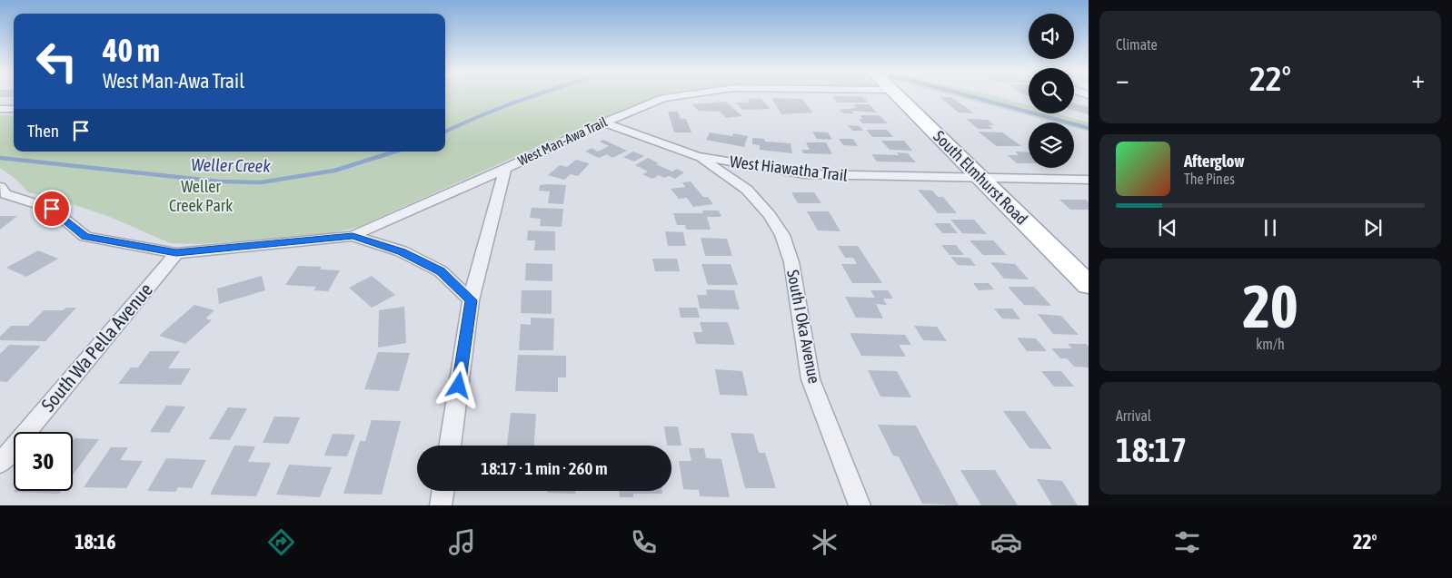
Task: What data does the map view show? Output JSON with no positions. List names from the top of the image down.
{
  "streets": {
    "main road": ["South Elmhurst Road"],
    "street": [
      "West Man-Awa Trail",
      "West Hiawatha Trail",
      "South I Oka Avenue",
      "South Wa Pella Avenue"
    ]
  },
  "crossings": [
    ["West Man-Awa Trail", "West Hiawatha Trail"],
    ["West Man-Awa Trail", "South Wa Pella Avenue"],
    ["West Hiawatha Trail", "South Elmhurst Road"],
    ["West Hiawatha Trail", "South I Oka Avenue"]
  ],
  "water": ["Weller Creek"],
  "parks": ["Weller Creek Park"],
  "page": {
    "tile": [
      "Climate",
      ["20", "km/h"],
      ["Arrival", "18:17"]
    ],
    "turn": ["40 m", "West Man-Awa Trail"],
    "heat": ["−", "22°", "+"],
    "then": "Then",
    "song": ["Afterglow", "The Pines"],
    "limit": "30",
    "trip": "18:17 · 1 min · 260 m",
    "tabs": ["18:16", "22°"]
  }
}
